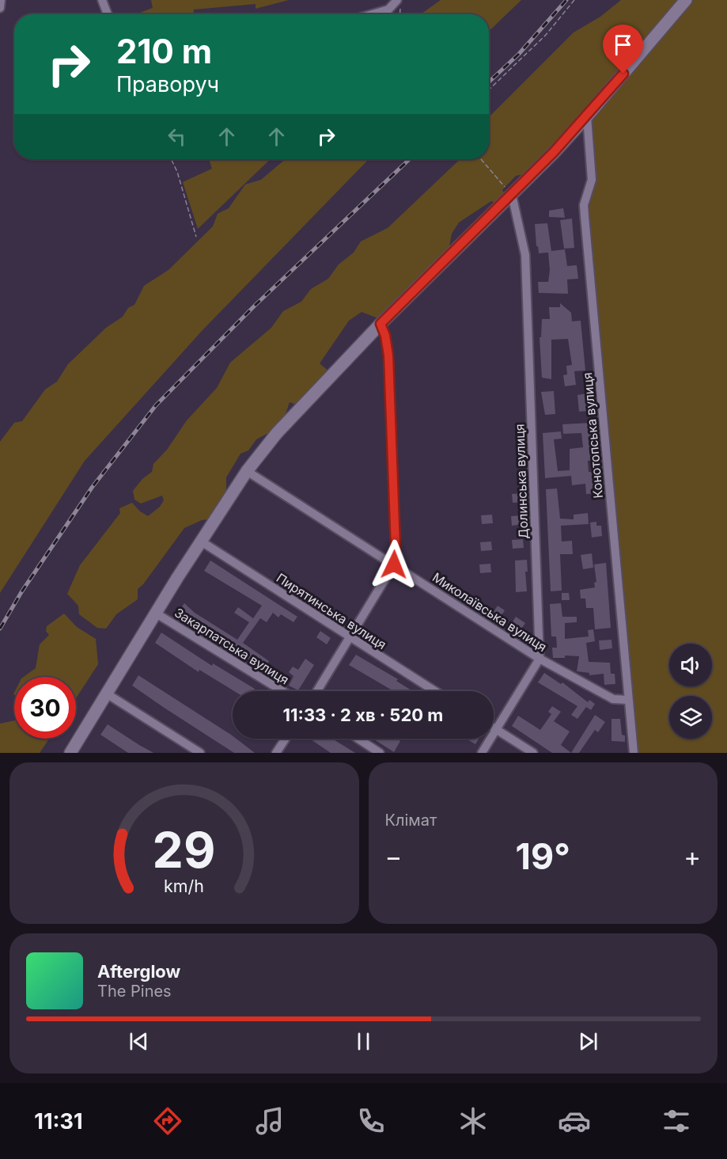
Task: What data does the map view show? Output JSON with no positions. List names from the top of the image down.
{
  "streets": {
    "street": [
      "Конотопська вулиця",
      "Долинська вулиця",
      "Пирятинська вулиця",
      "Миколаївська вулиця",
      "Закарпатська вулиця"
    ]
  },
  "crossings": [
    ["Конотопська вулиця", "Миколаївська вулиця"],
    ["Долинська вулиця", "Миколаївська вулиця"]
  ],
  "page": {
    "turn": ["210 m", "Праворуч"],
    "limit": "30",
    "trip": "11:33 · 2 хв · 520 m",
    "tile": "Клімат",
    "heat": ["−", "19°", "+"],
    "song": ["Afterglow", "The Pines"],
    "tabs": "11:31",
    "gauge": ["29", "km/h"]
  }
}
